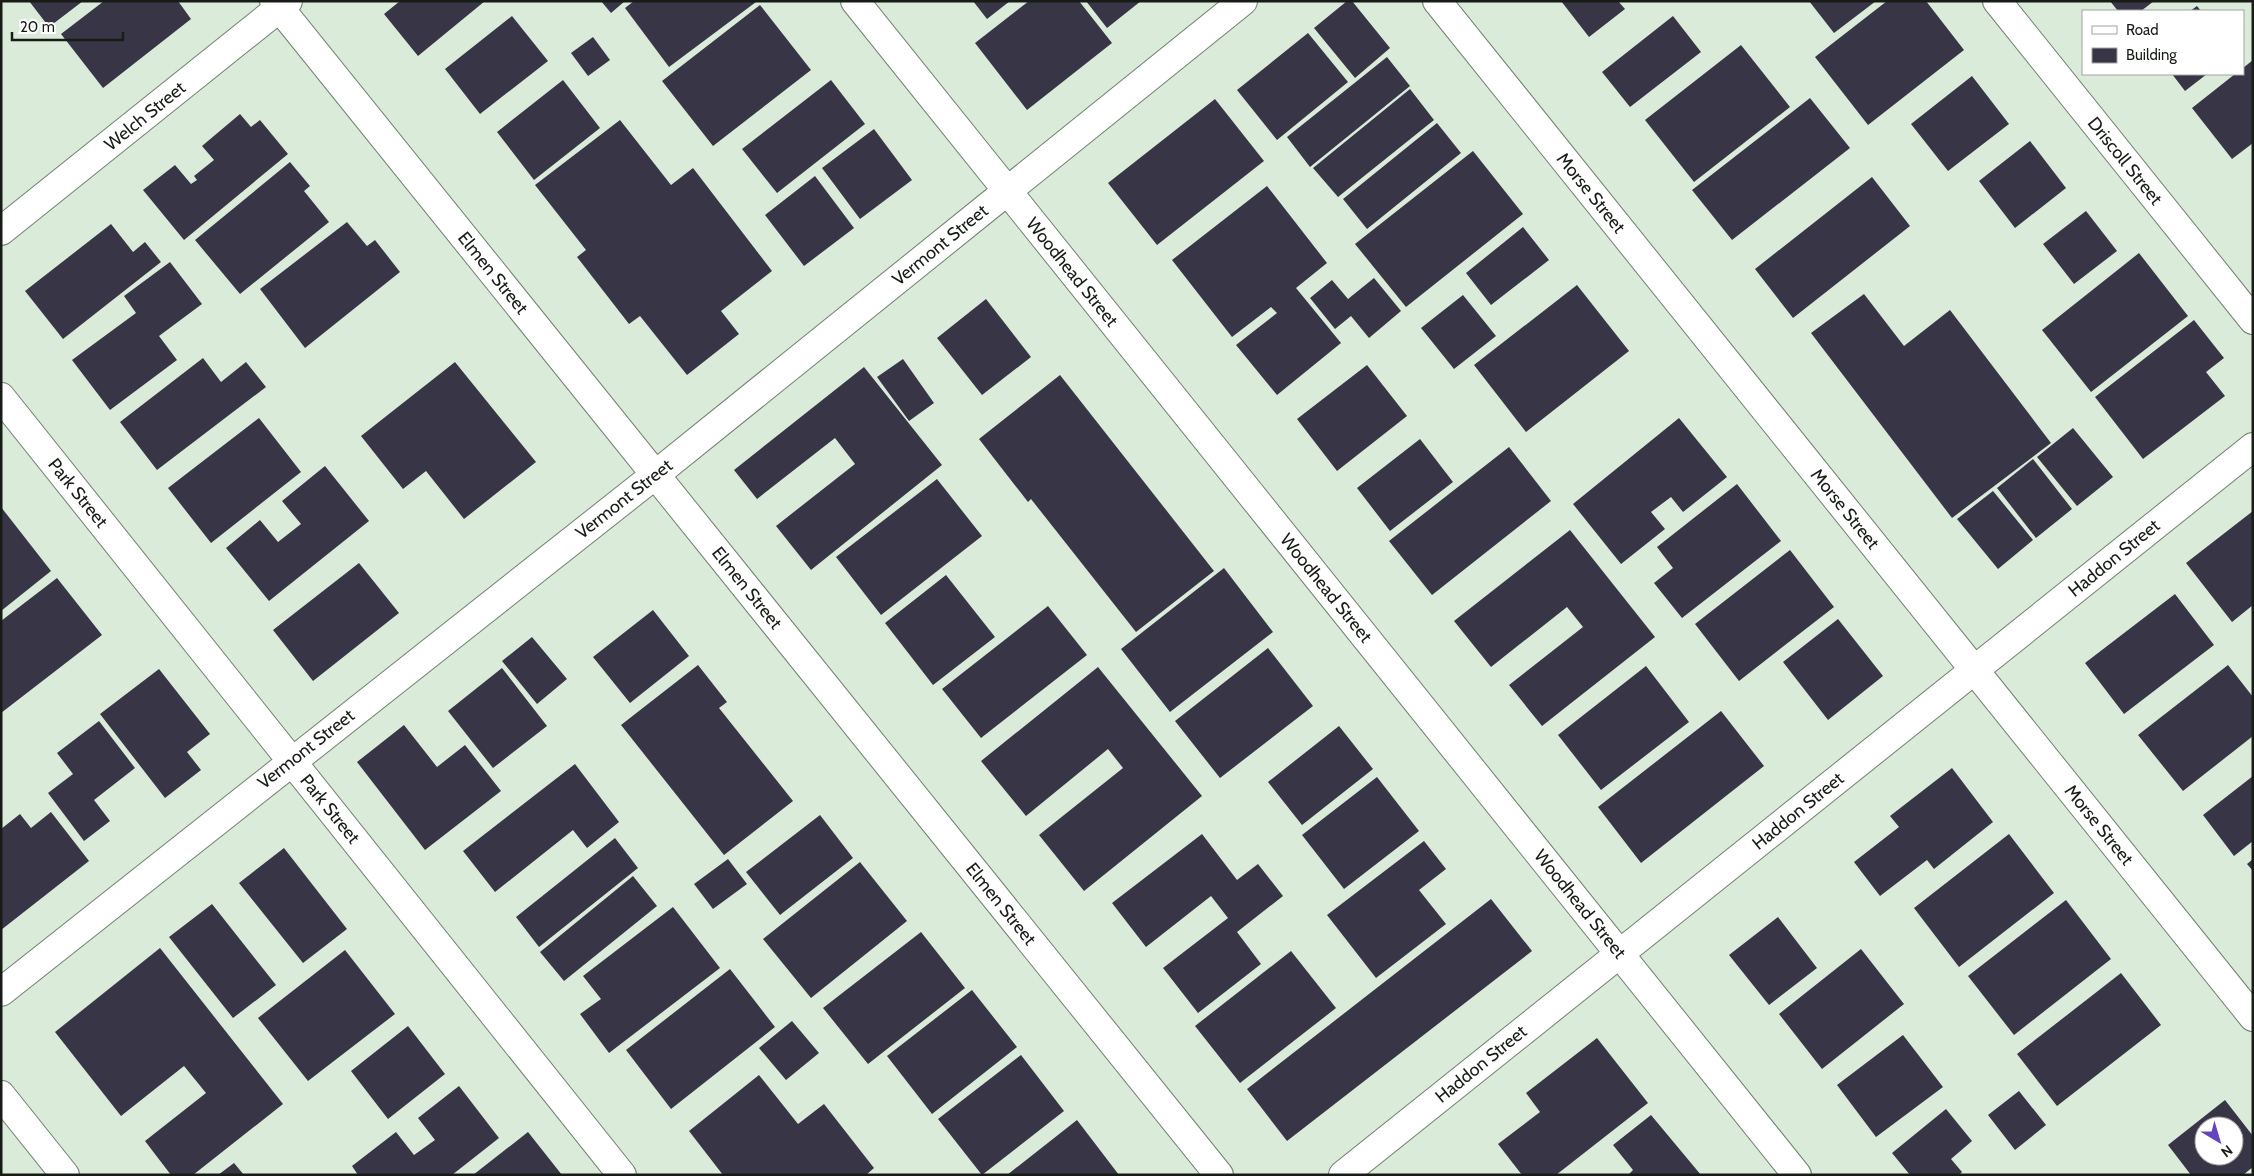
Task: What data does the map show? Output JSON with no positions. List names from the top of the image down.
{
  "streets": {
    "street": [
      "Welch Street",
      "Driscoll Street",
      "Morse Street",
      "Vermont Street",
      "Woodhead Street",
      "Elmen Street",
      "Park Street",
      "Haddon Street"
    ]
  },
  "crossings": [
    ["Welch Street", "Elmen Street"],
    ["Morse Street", "Haddon Street"],
    ["Vermont Street", "Woodhead Street"],
    ["Vermont Street", "Elmen Street"],
    ["Vermont Street", "Park Street"],
    ["Woodhead Street", "Haddon Street"]
  ],
  "legend": ["Road", "Building"],
  "scale_bar": "20 m",
  "north": "bottom right"
}
